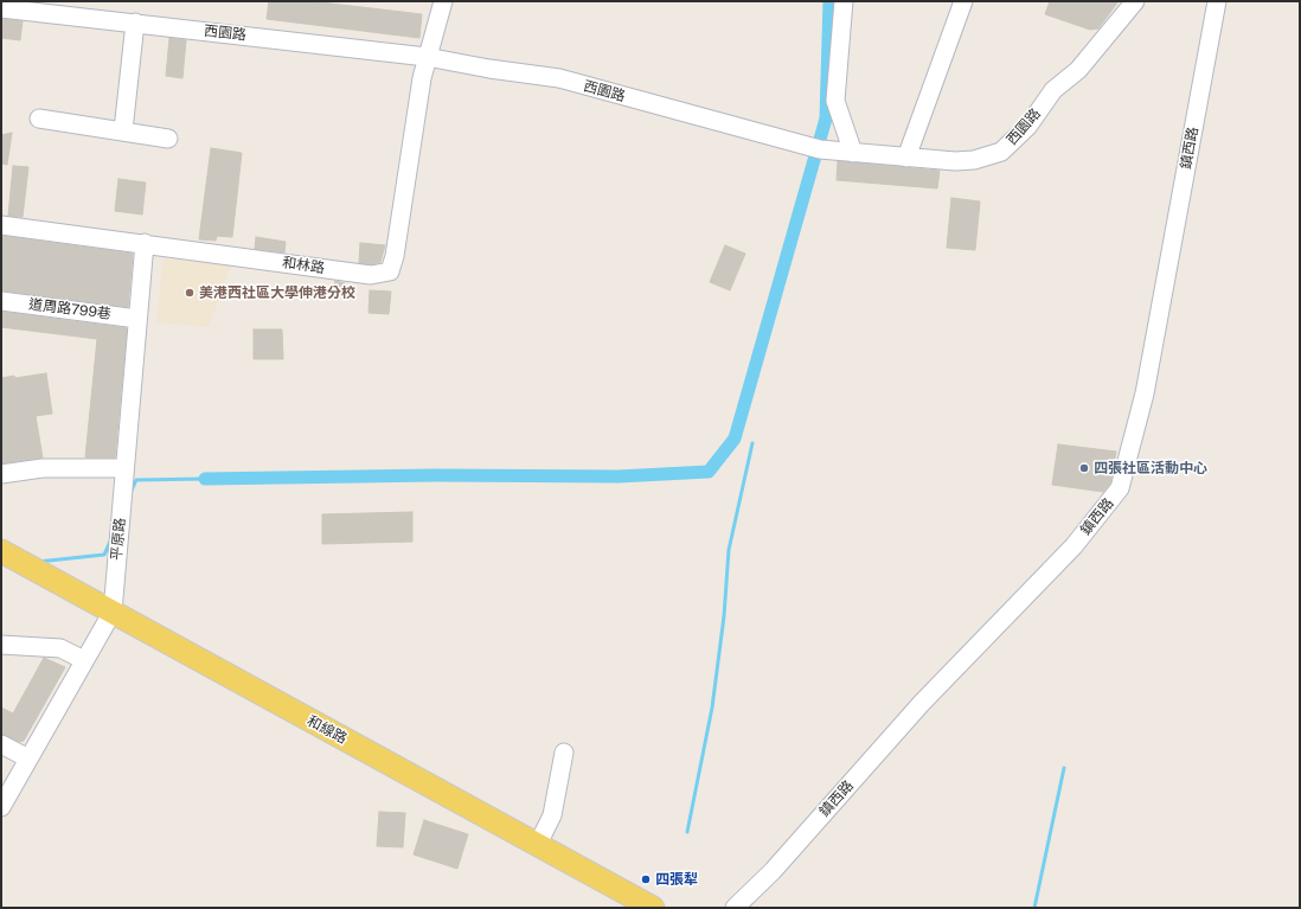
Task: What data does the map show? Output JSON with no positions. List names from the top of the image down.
{
  "streets": {
    "main road": ["和線路"],
    "street": [
      "西園路",
      "鎮西路",
      "和林路",
      "道周路799巷",
      "平原路"
    ]
  },
  "crossings": [
    ["西園路", "和林路"],
    ["和林路", "平原路"],
    ["道周路799巷", "平原路"],
    ["平原路", "和線路"]
  ],
  "places": ["美港西社區大學伸港分校", "四張社區活動中心", "四張犁"]
}
